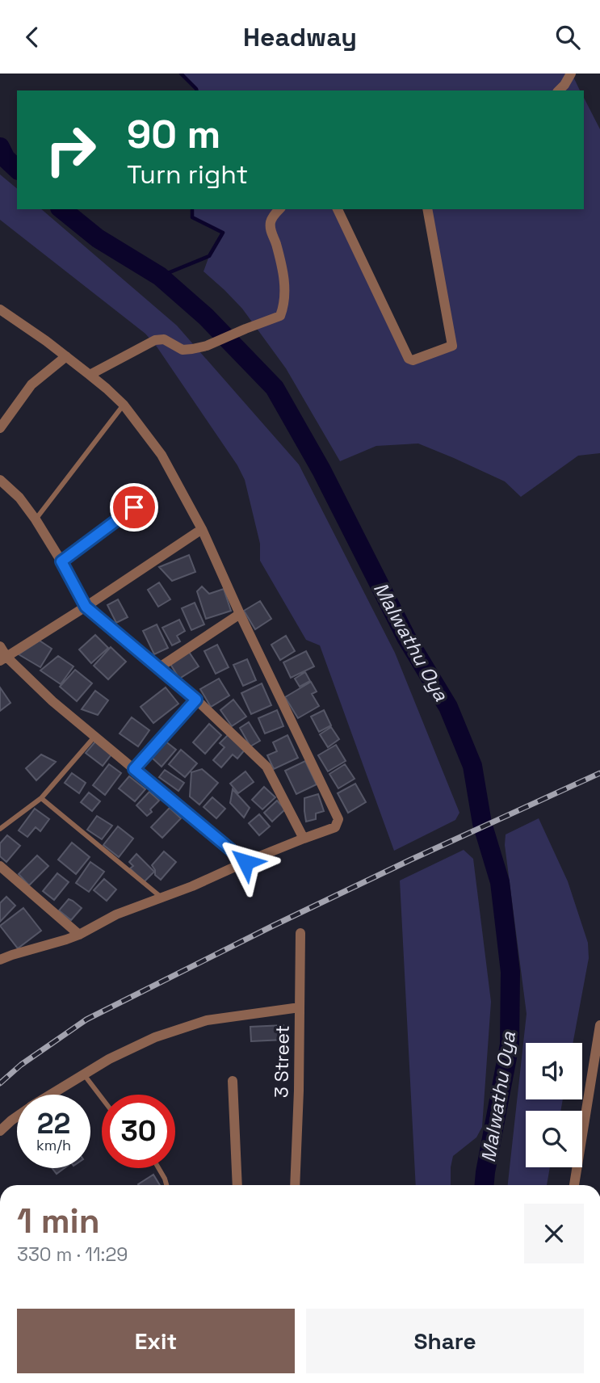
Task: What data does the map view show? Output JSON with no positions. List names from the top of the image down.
{
  "streets": {
    "street": ["3 Street"]
  },
  "water": ["Malwathu Oya"],
  "page": {
    "header": "Headway",
    "turn": ["90 m", "Turn right"],
    "speed": "22 km/h",
    "limit": "30",
    "heading": ["1 min", "330 m · 11:29"],
    "buttons": ["Exit", "Share"]
  }
}
